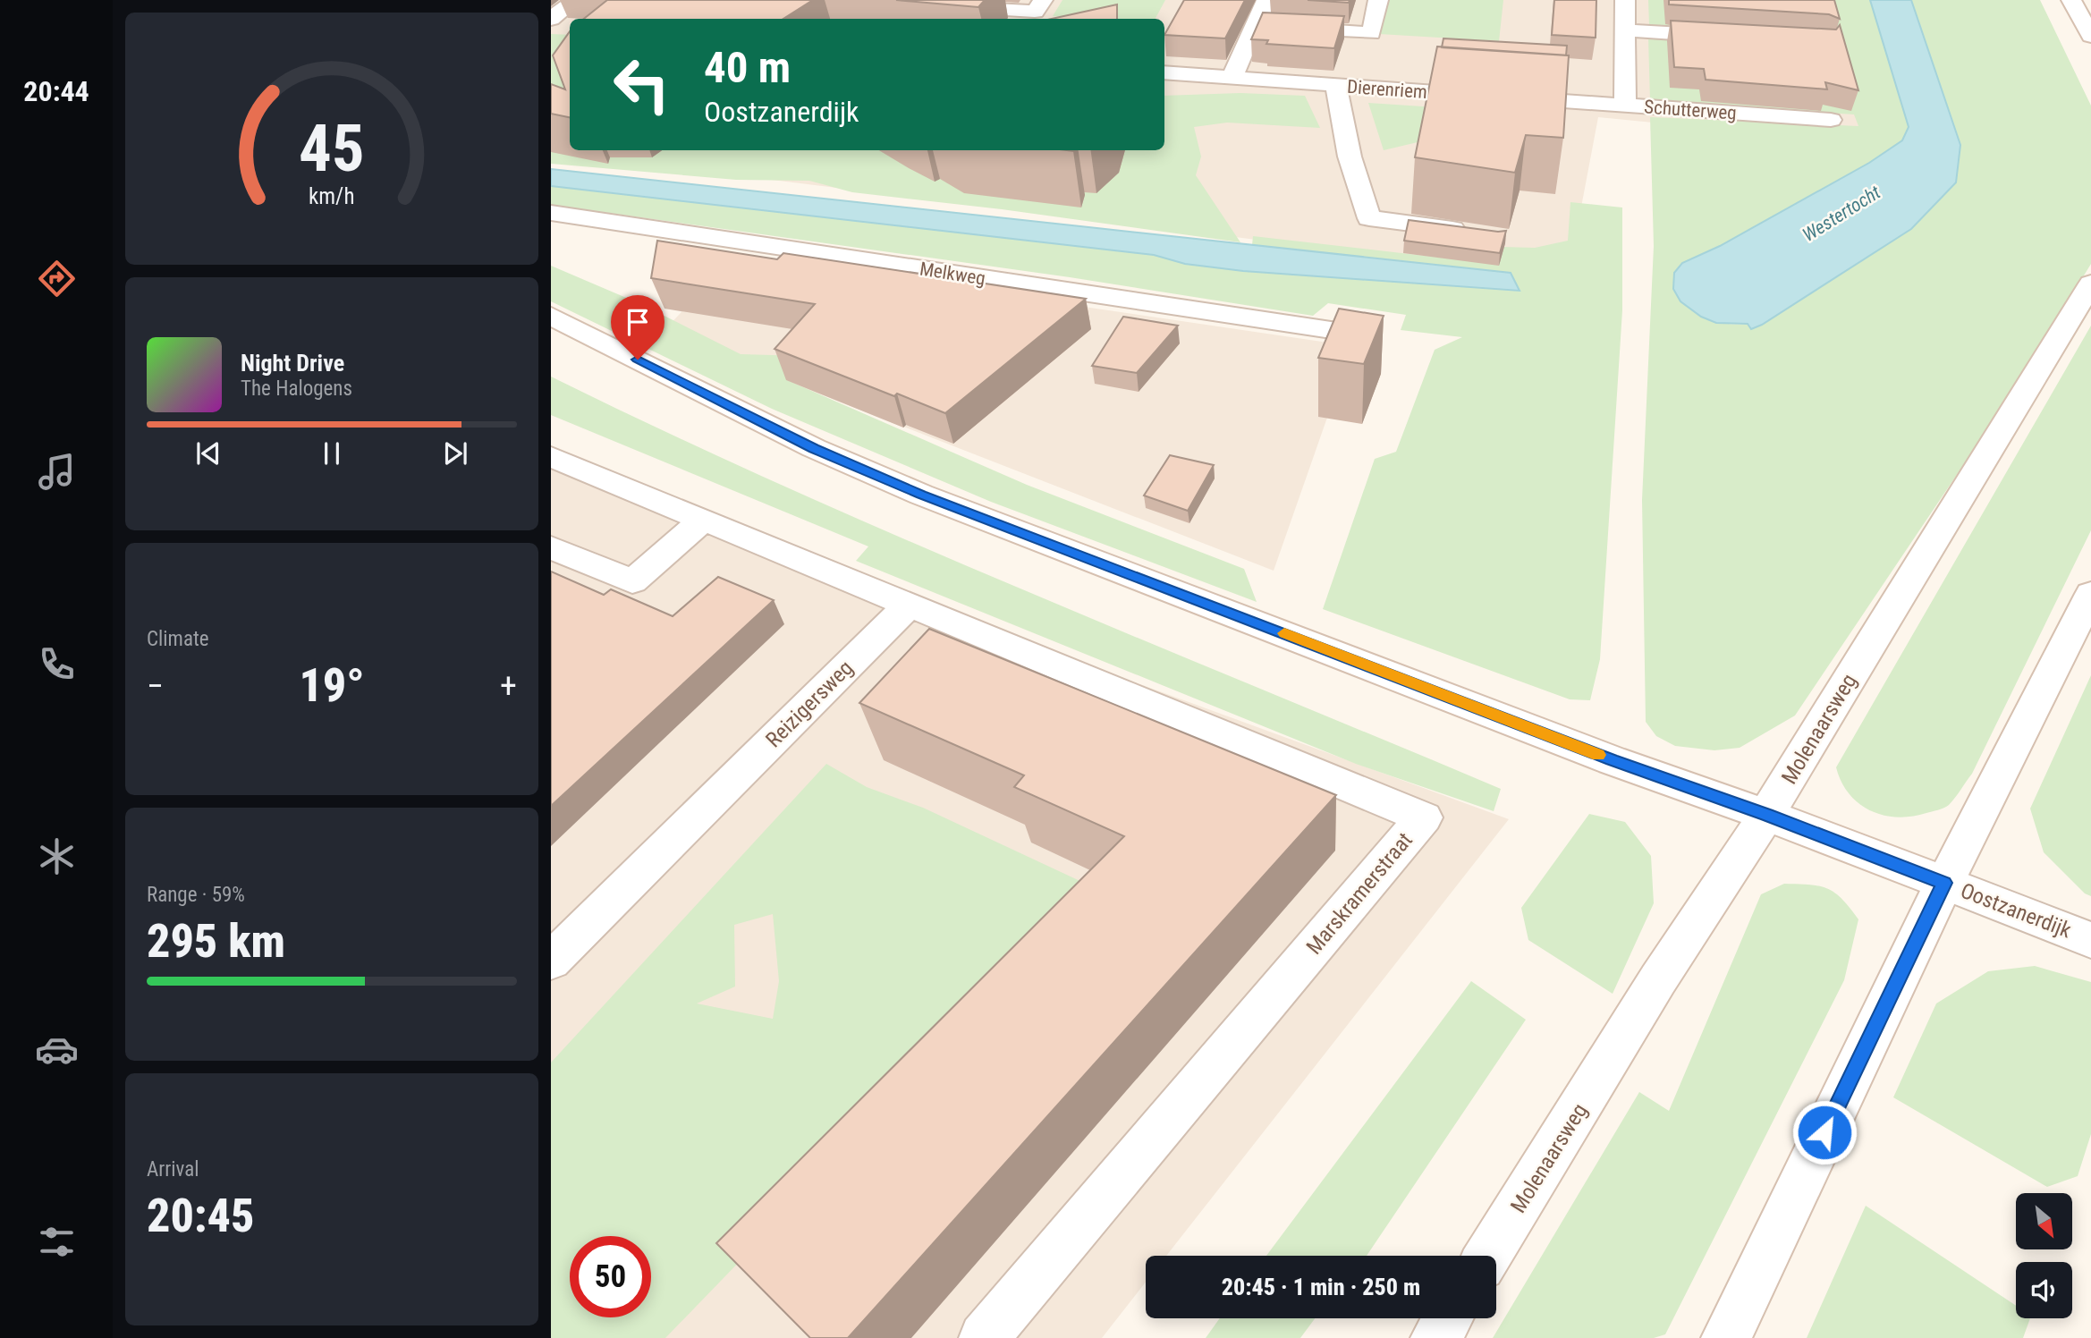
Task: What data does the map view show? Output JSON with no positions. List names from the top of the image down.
{
  "streets": {
    "street": [
      "Dierenriem",
      "Schutterweg",
      "Melkweg",
      "Reizigersweg",
      "Molenaarsweg",
      "Marskramerstraat",
      "Oostzanerdijk"
    ]
  },
  "crossings": [
    ["Dierenriem", "Schutterweg"],
    ["Reizigersweg", "Marskramerstraat"],
    ["Molenaarsweg", "Oostzanerdijk"]
  ],
  "water": ["Westertocht"],
  "north": "bottom right",
  "page": {
    "tabs": "20:44",
    "turn": ["40 m", "Oostzanerdijk"],
    "song": ["Night Drive", "The Halogens"],
    "tile": [
      "Climate",
      ["Range · 59%", "295 km"],
      ["Arrival", "20:45"]
    ],
    "heat": ["−", "19°", "+"],
    "limit": "50",
    "trip": "20:45 · 1 min · 250 m",
    "gauge": ["45", "km/h"]
  }
}
